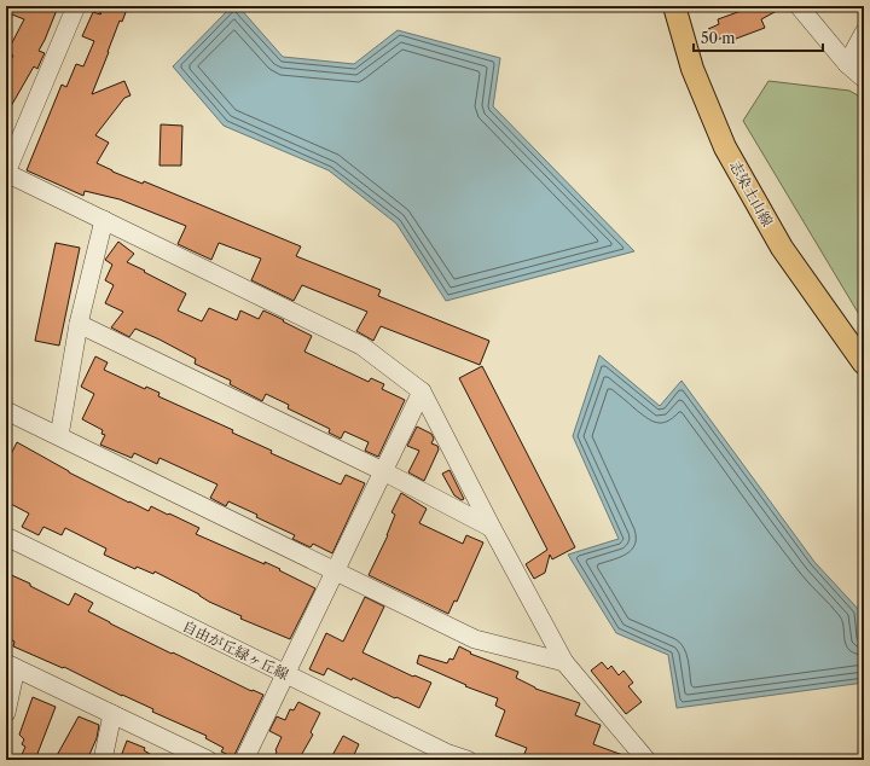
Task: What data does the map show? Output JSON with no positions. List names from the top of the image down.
{
  "streets": {
    "main road": ["志染土山線"],
    "street": ["自由が丘緑ヶ丘線"]
  },
  "scale_bar": "50 m"
}
